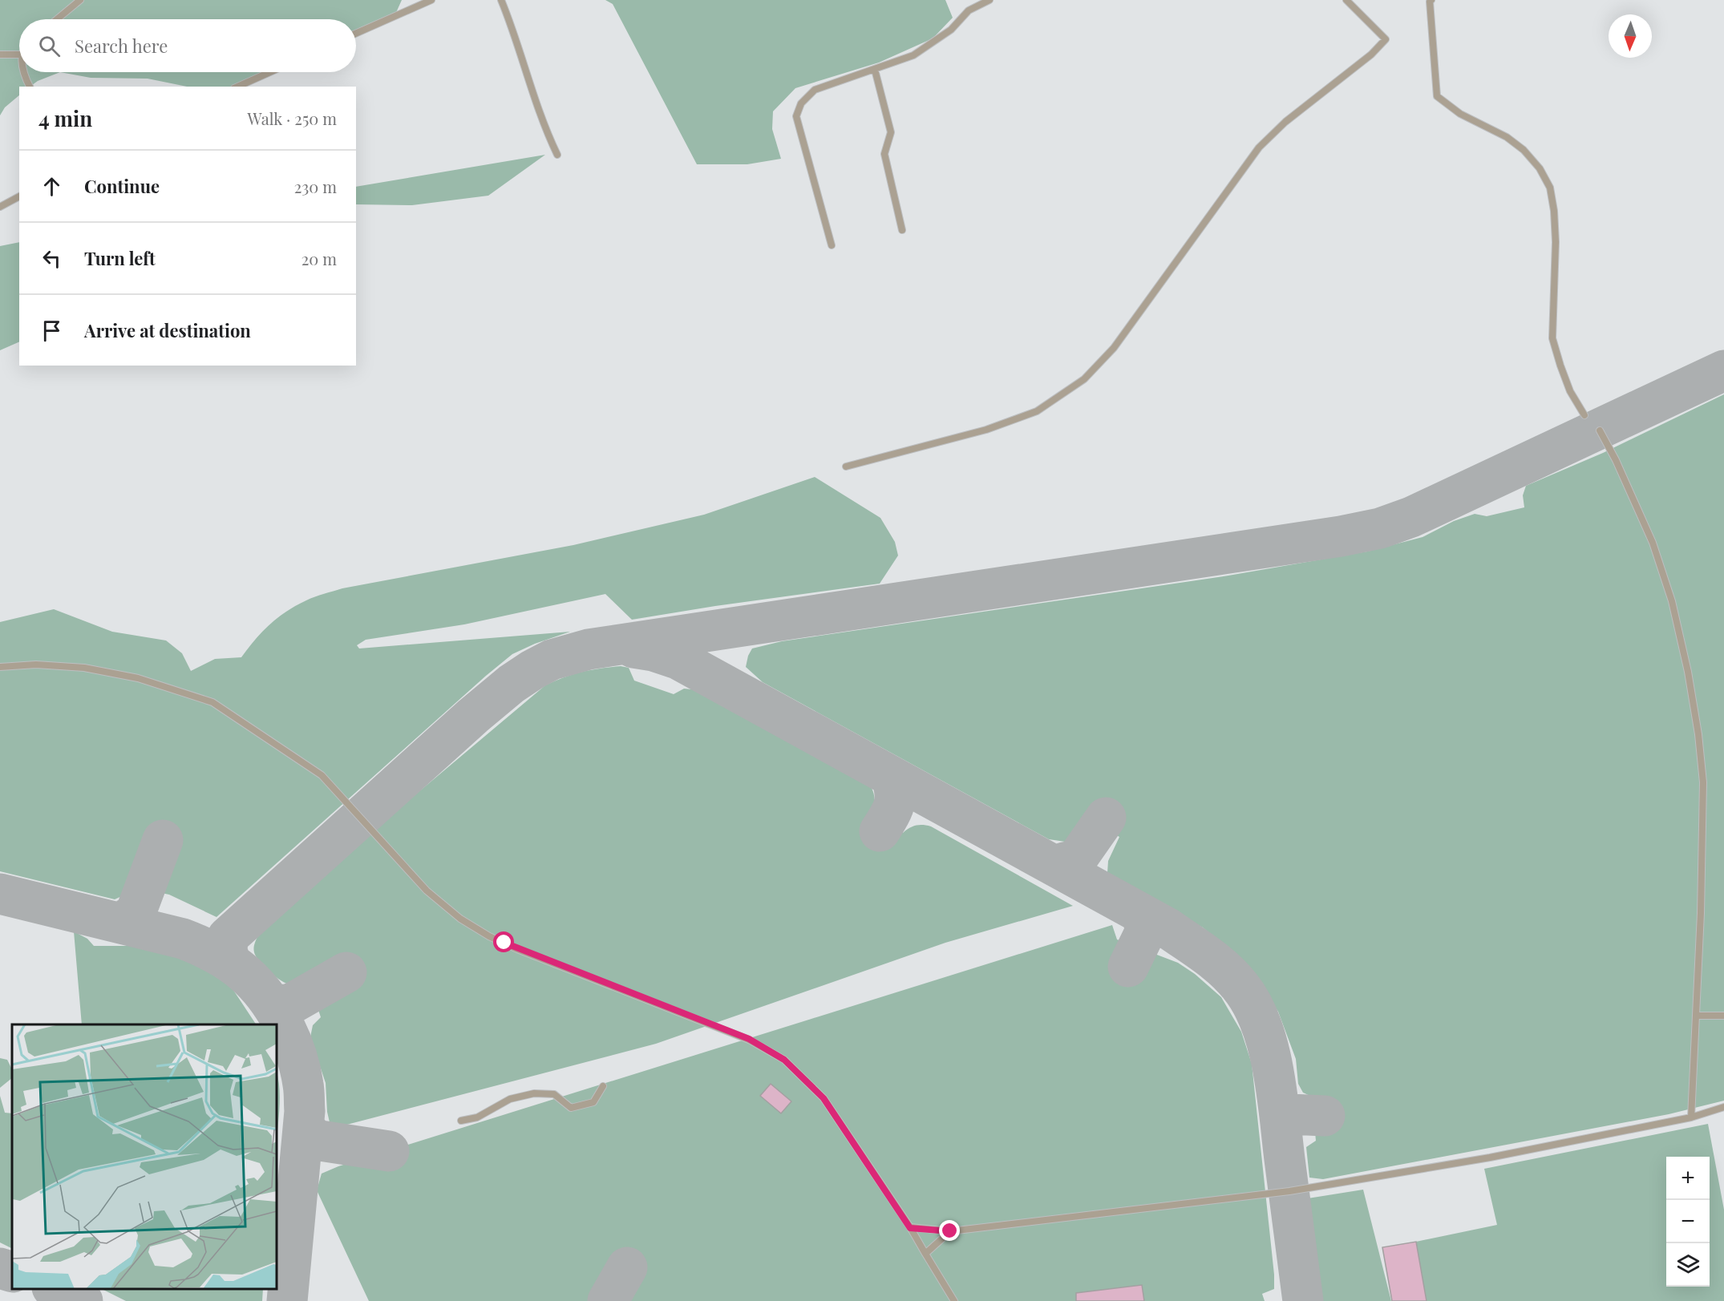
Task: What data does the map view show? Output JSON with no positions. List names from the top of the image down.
{
  "north": "bottom",
  "page": {
    "search": "Search here",
    "heading": ["4 min", "Walk · 250 m"],
    "list": [
      ["Continue", "230 m"],
      ["Turn left", "20 m"],
      "Arrive at destination"
    ],
    "map_buttons": ["+", "−"]
  }
}
